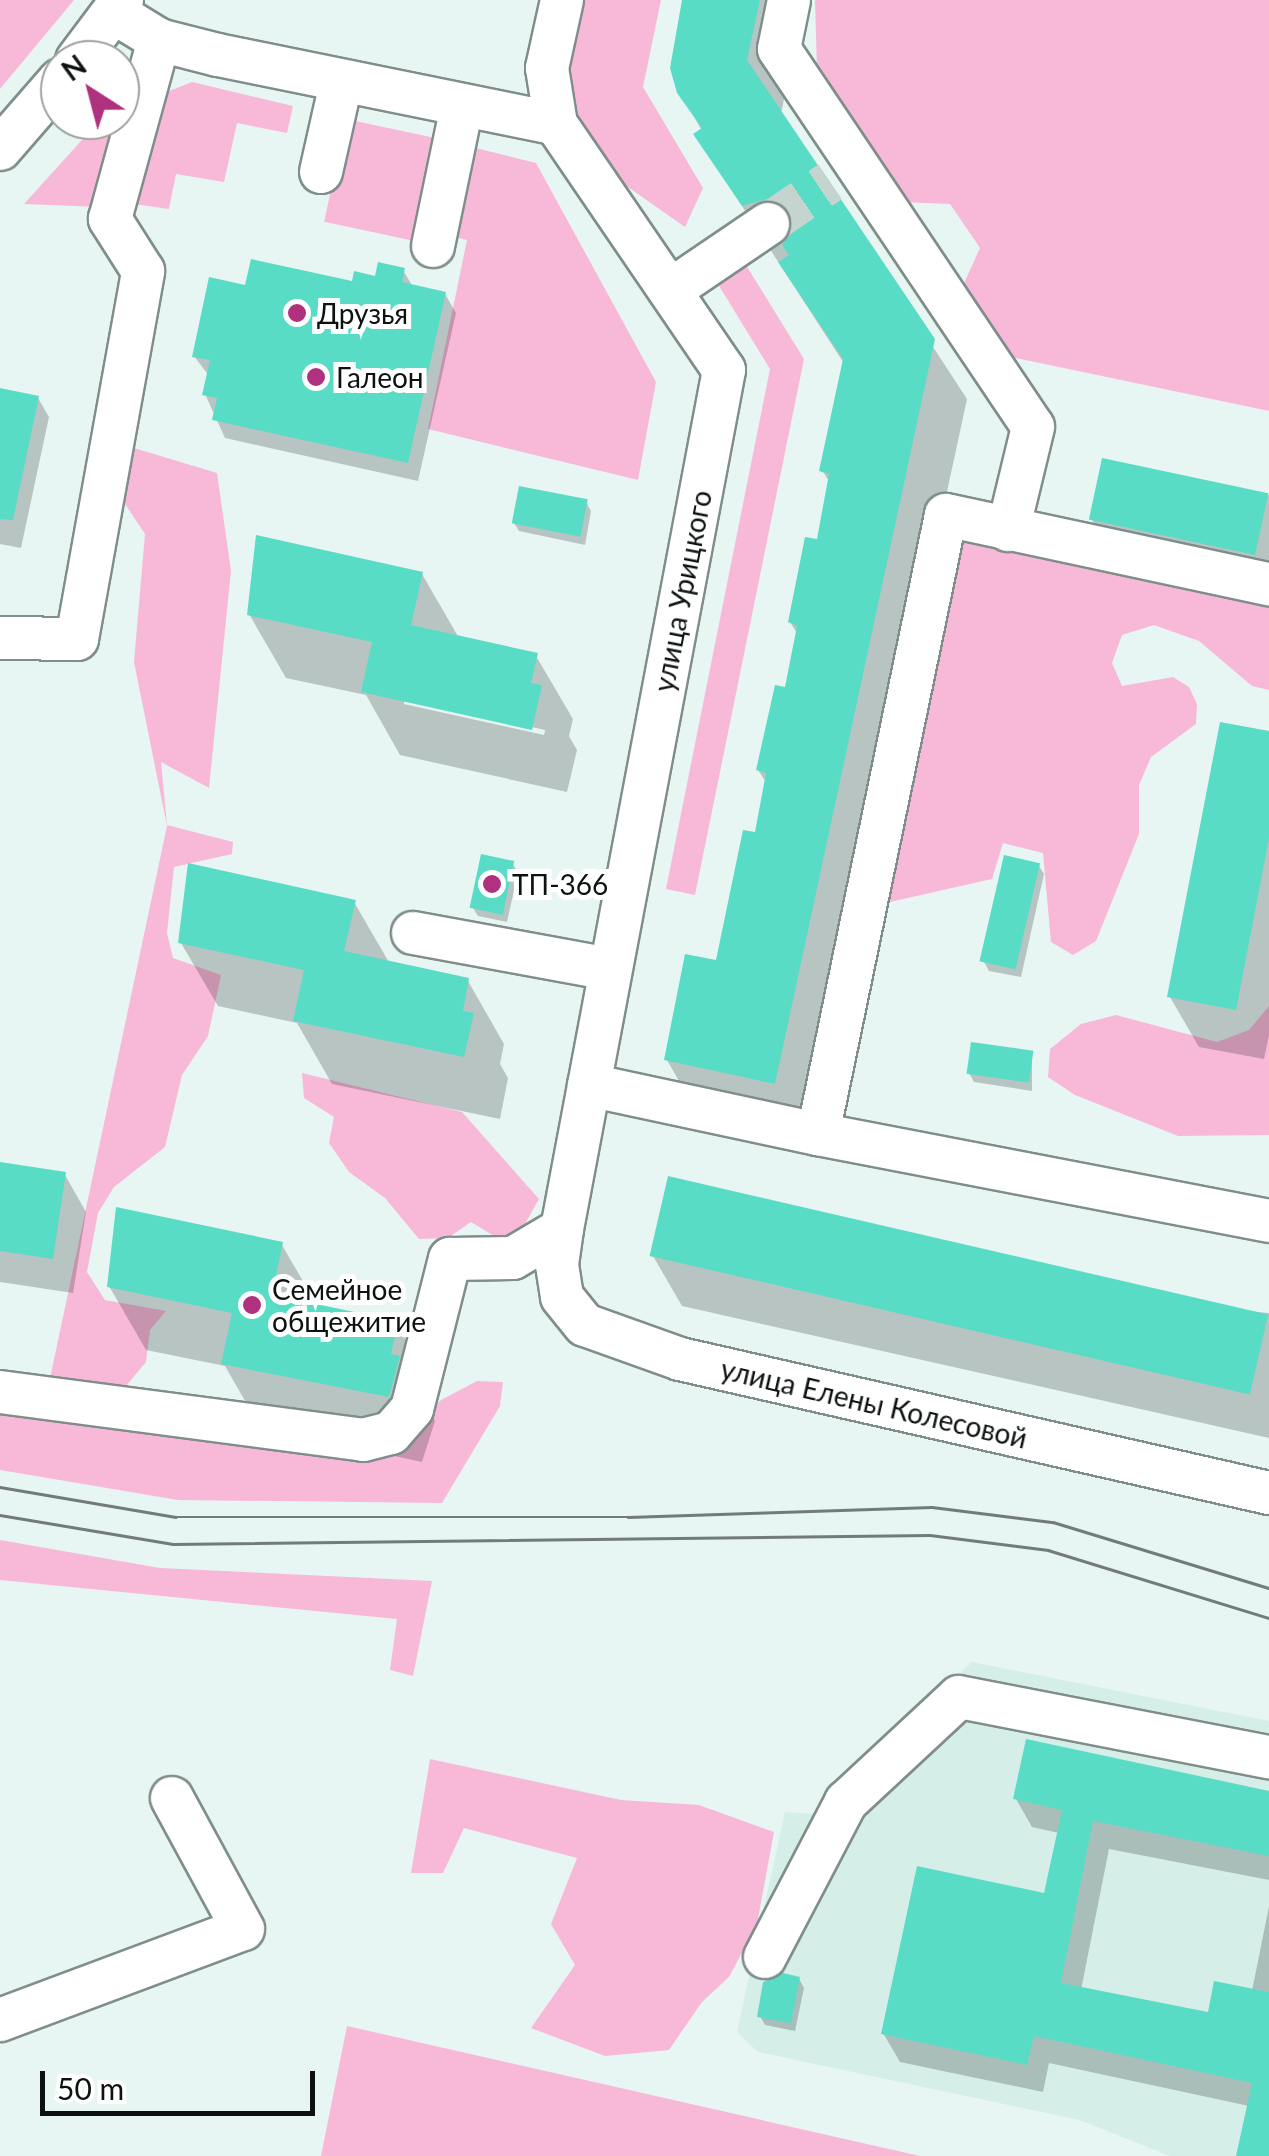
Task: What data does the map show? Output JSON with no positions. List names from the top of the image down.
{
  "streets": {
    "street": ["улица Урицкого", "улица Елены Колесовой"]
  },
  "crossings": [
    ["улица Урицкого", "улица Елены Колесовой"]
  ],
  "places": [
    "Друзья",
    "Галеон",
    "ТП-366",
    "Семейное общежитие"
  ],
  "scale_bar": "50 m",
  "north": "top left"
}
